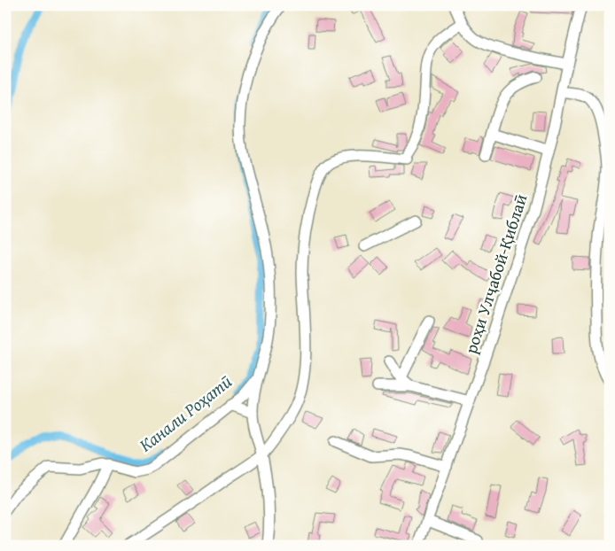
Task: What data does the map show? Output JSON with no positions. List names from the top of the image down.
{
  "streets": {
    "street": ["роҳи Улҷабой-Қиблаӣ"]
  },
  "water": ["Канали Роҳатӣ"]
}
